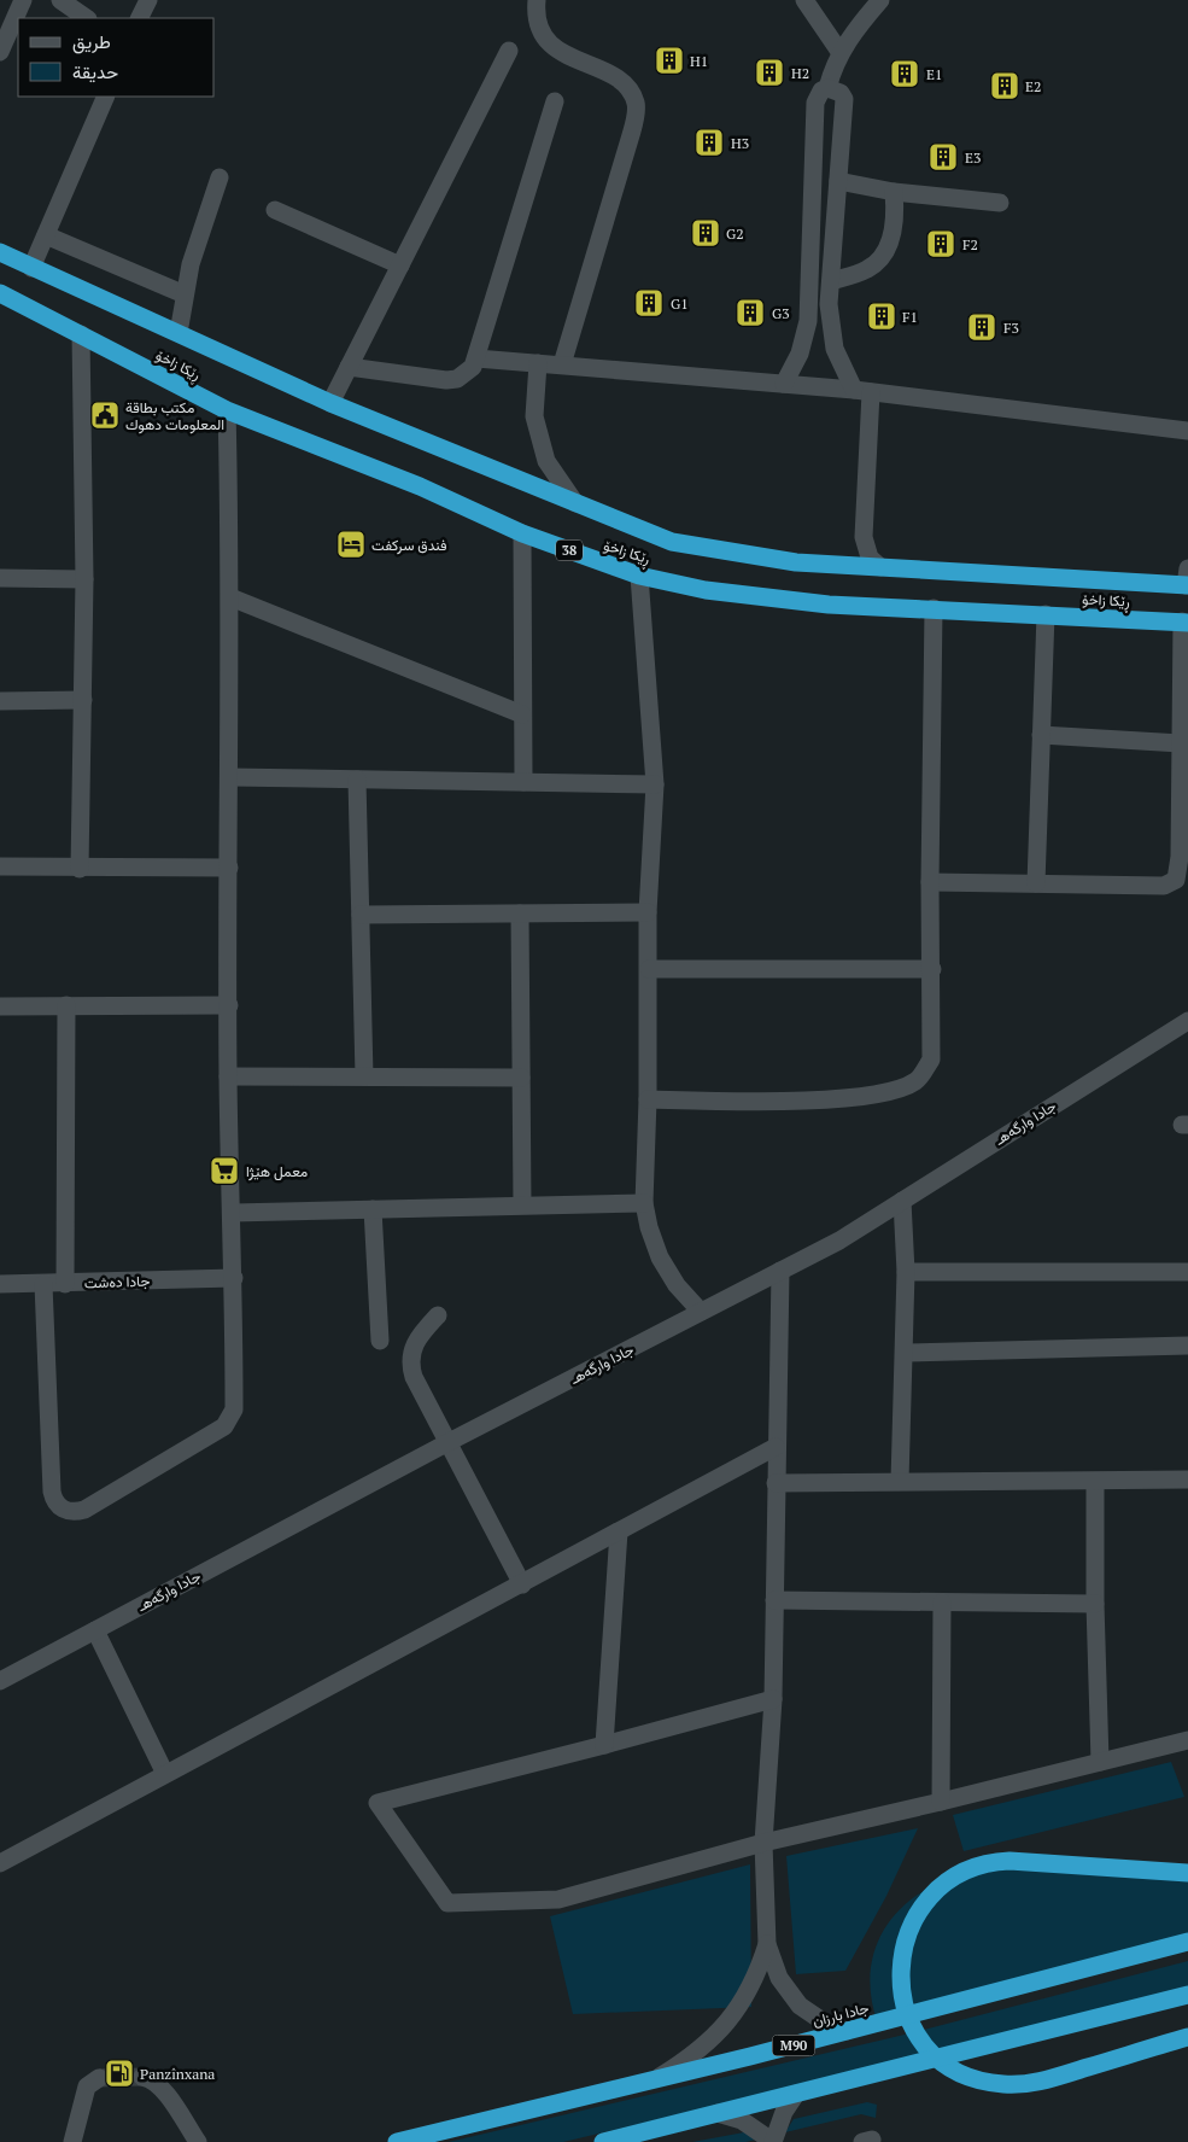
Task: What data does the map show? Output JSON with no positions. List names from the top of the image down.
{
  "streets": {
    "highway": [
      "ڕێکا زاخۆ",
      "38",
      "جادا بارزان",
      "M90"
    ],
    "street": ["جادا وارگه‌هـ", "جادا دەشت"]
  },
  "places": {
    "building": [
      "H1",
      "H2",
      "E1",
      "E2",
      "H3",
      "E3",
      "G2",
      "F2",
      "G1",
      "G3",
      "F1",
      "F3"
    ],
    "public building": ["مكتب بطاقة المعلومات دهوك"],
    "hotel": ["فندق سركفت"],
    "supermarket": ["معمل ھێژا"],
    "fuel station": ["Panzînxana"]
  },
  "legend": ["طريق", "حديقة"]
}
